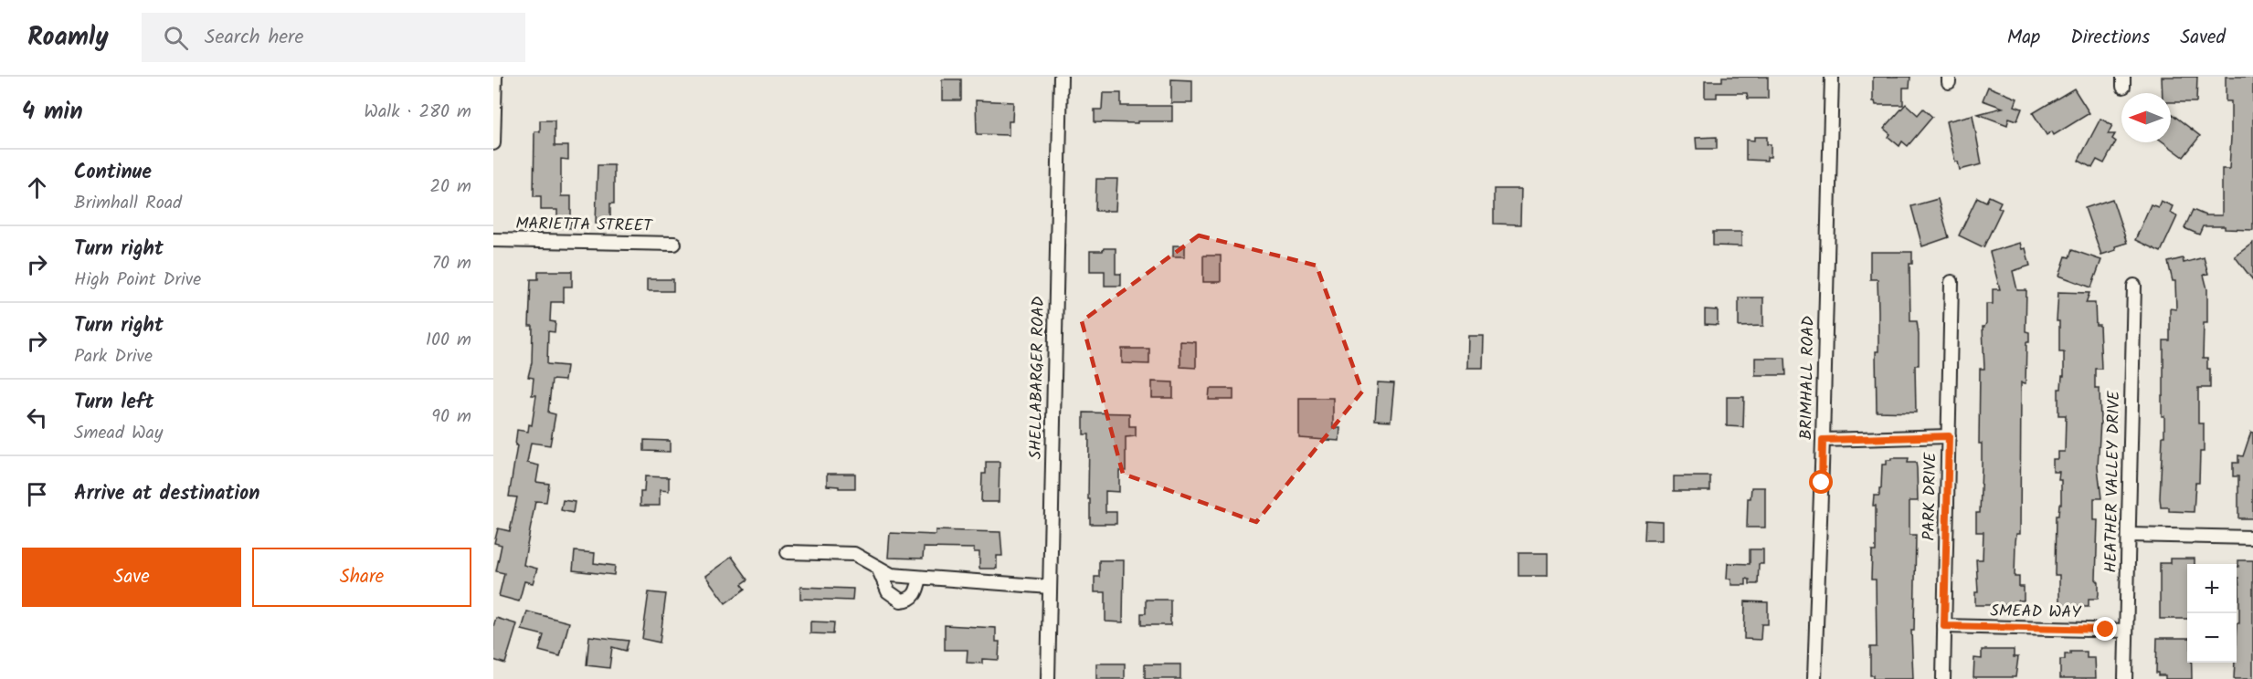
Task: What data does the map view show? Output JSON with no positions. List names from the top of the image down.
{
  "streets": {
    "street": [
      "MARIETTA STREET",
      "SHELLABARGER ROAD",
      "BRIMHALL ROAD",
      "HEATHER VALLEY DRIVE",
      "PARK DRIVE",
      "SMEAD WAY"
    ]
  },
  "crossings": [
    ["HEATHER VALLEY DRIVE", "SMEAD WAY"],
    ["PARK DRIVE", "SMEAD WAY"]
  ],
  "north": "left",
  "page": {
    "header": "Roamly",
    "search": "Search here",
    "nav": ["Map", "Directions", "Saved"],
    "heading": ["4 min", "Walk · 280 m"],
    "list": [
      ["Continue", "Brimhall Road", "20 m"],
      ["Turn right", "High Point Drive", "70 m"],
      ["Turn right", "Park Drive", "100 m"],
      ["Turn left", "Smead Way", "90 m"],
      "Arrive at destination"
    ],
    "buttons": ["Save", "Share"],
    "map_buttons": ["+", "−"]
  }
}
